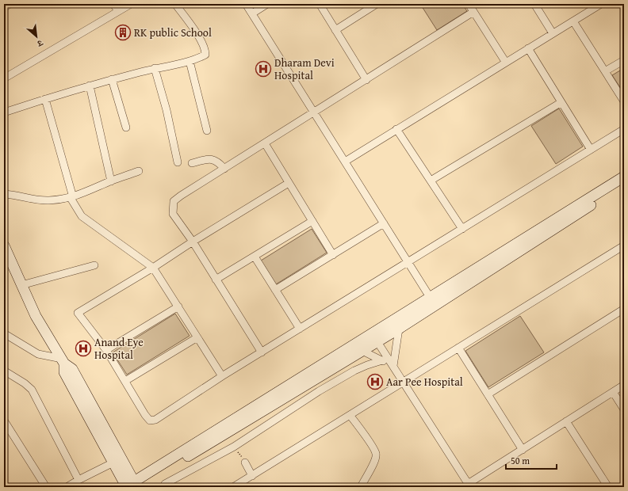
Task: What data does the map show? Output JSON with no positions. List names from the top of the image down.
{
  "places": {
    "building": ["RK public School"],
    "hospital": ["Dharam Devi Hospital", "Anand Eye Hospital", "Aar Pee Hospital"]
  },
  "scale_bar": "50 m",
  "north": "bottom right"
}
